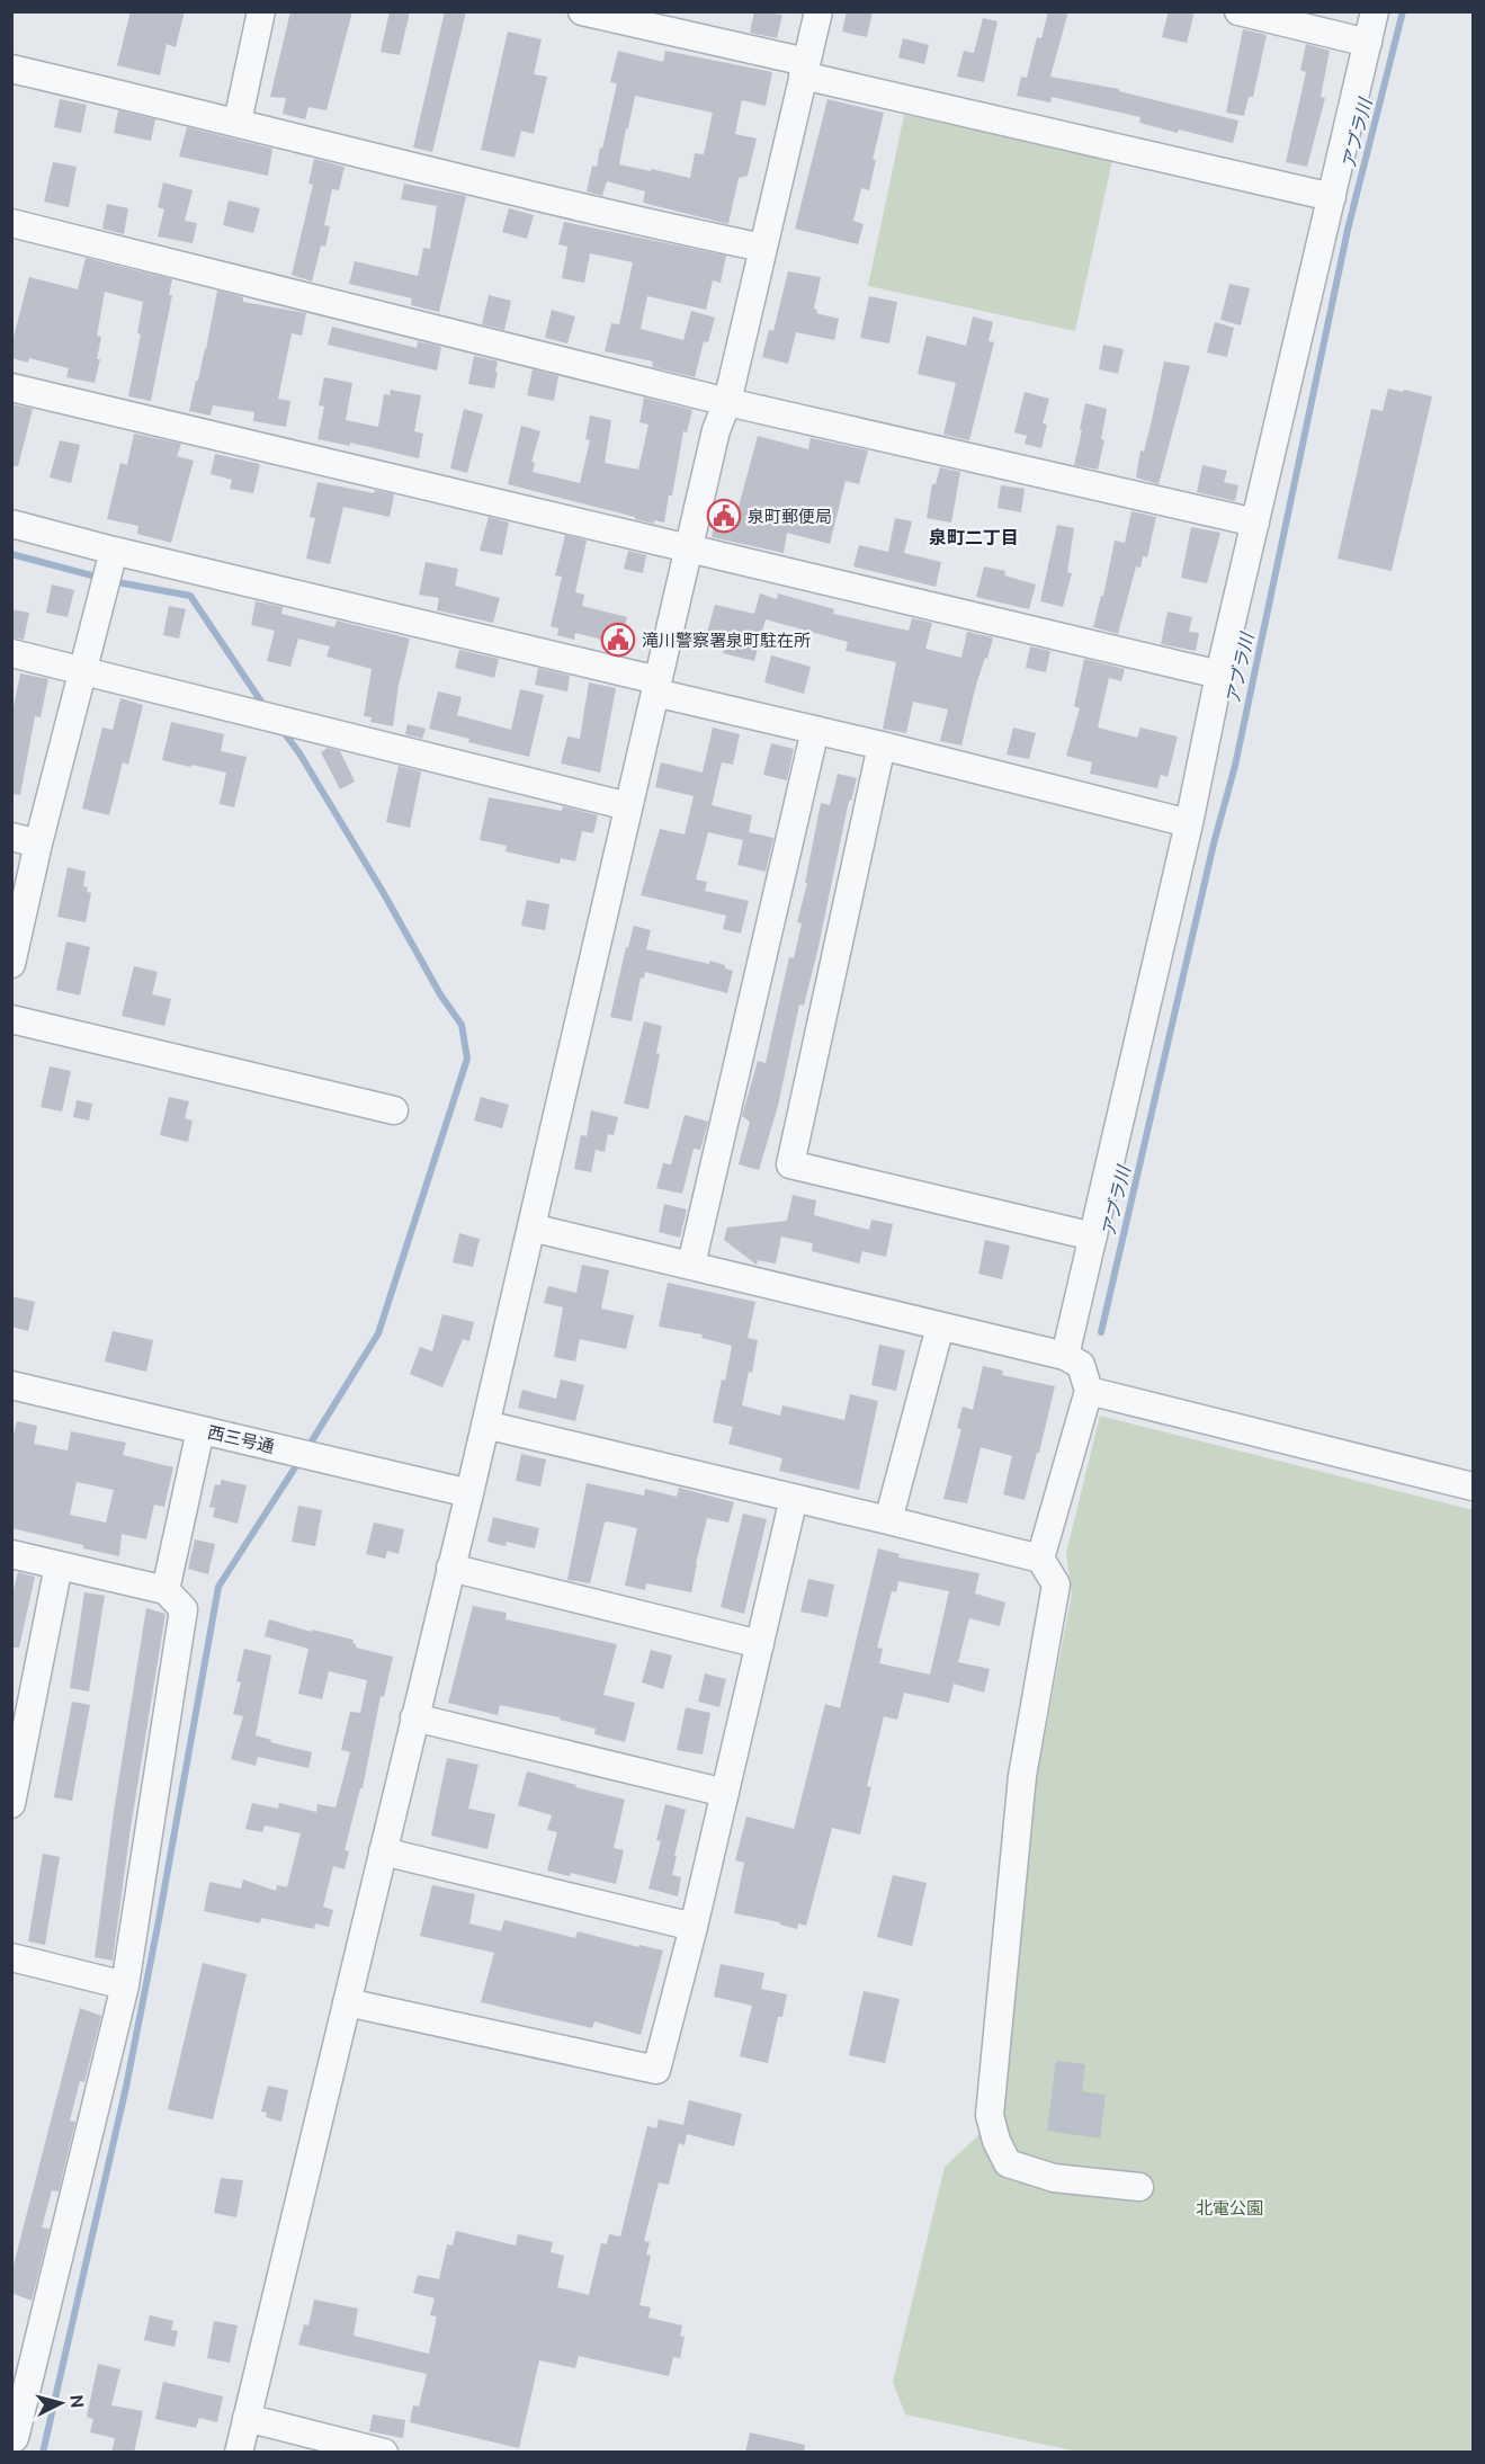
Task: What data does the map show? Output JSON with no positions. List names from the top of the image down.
{
  "streets": {
    "street": ["西三号通"]
  },
  "districts": ["泉町二丁目"],
  "water": ["アブラ川"],
  "parks": ["北電公園"],
  "places": {
    "public building": ["泉町郵便局", "滝川警察署泉町駐在所"]
  },
  "north": "right"
}
